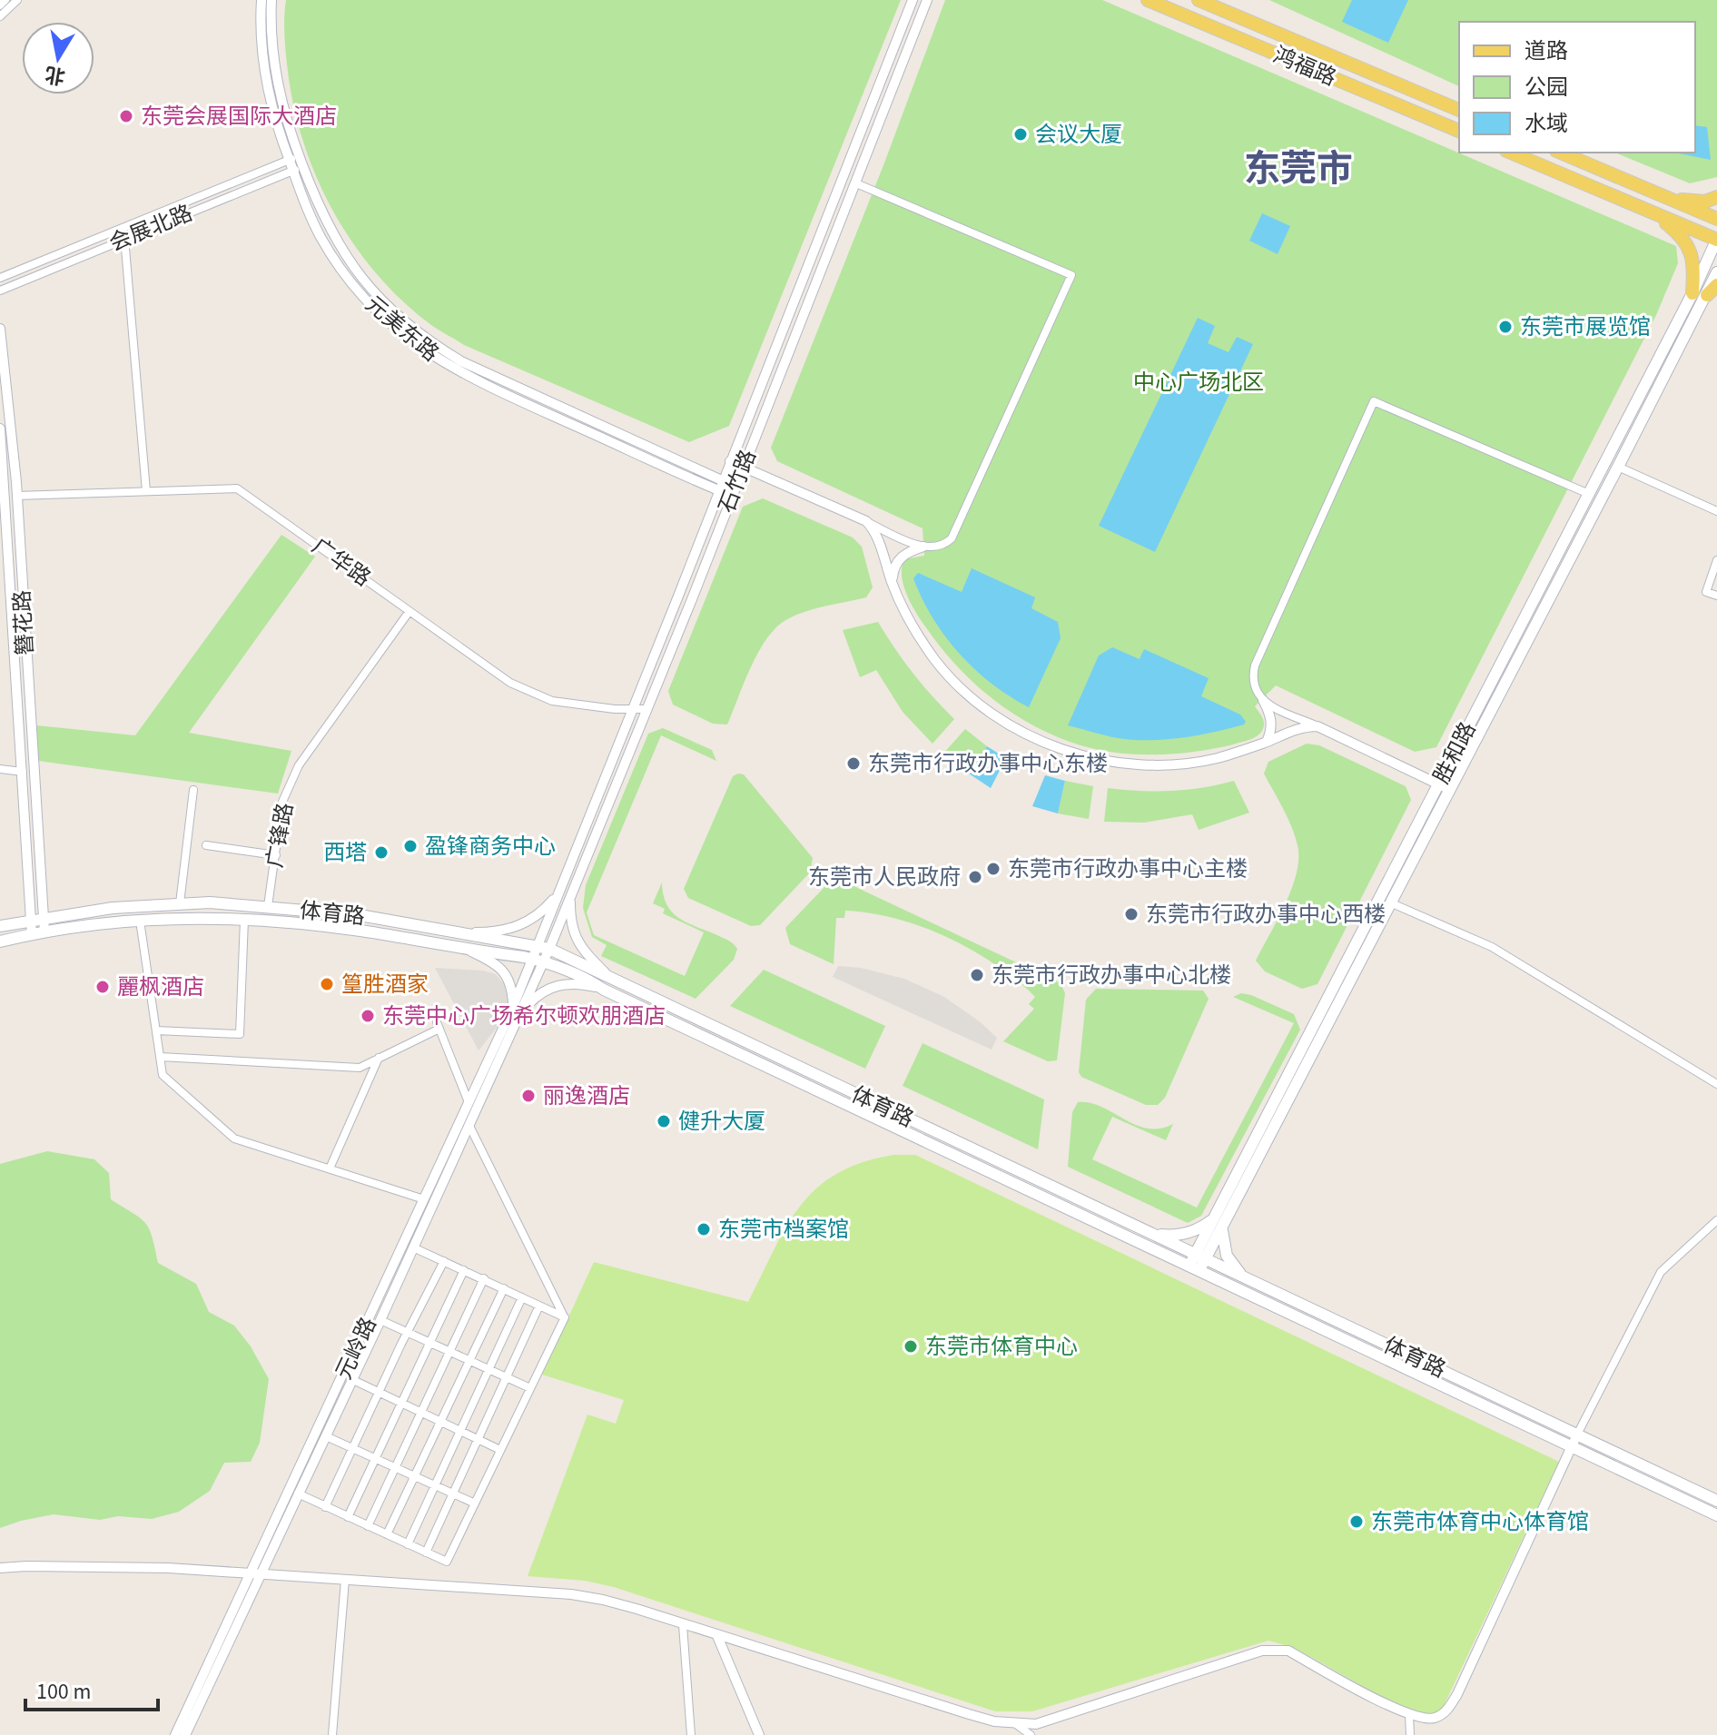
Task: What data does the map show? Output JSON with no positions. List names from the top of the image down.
{
  "streets": {
    "main road": ["鸿福路", "胜和路", "体育路"],
    "street": [
      "会展北路",
      "元美东路",
      "石竹路",
      "广华路",
      "簪花路",
      "广锋路",
      "元岭路"
    ]
  },
  "crossings": [
    ["会展北路", "元美东路"],
    ["元美东路", "石竹路"],
    ["石竹路", "广华路"],
    ["石竹路", "体育路"],
    ["石竹路", "元岭路"],
    ["广华路", "簪花路"],
    ["广华路", "广锋路"],
    ["簪花路", "体育路"],
    ["胜和路", "体育路"],
    ["广锋路", "体育路"],
    ["体育路", "元岭路"]
  ],
  "districts": ["东莞市"],
  "parks": ["中心广场北区"],
  "places": [
    "东莞会展国际大酒店",
    "会议大厦",
    "东莞市展览馆",
    "东莞市行政办事中心东楼",
    "盈锋商务中心",
    "西塔",
    "东莞市行政办事中心主楼",
    "东莞市人民政府",
    "东莞市行政办事中心西楼",
    "东莞市行政办事中心北楼",
    "篁胜酒家",
    "麗枫酒店",
    "东莞中心广场希尔顿欢朋酒店",
    "丽逸酒店",
    "健升大厦",
    "东莞市档案馆",
    "东莞市体育中心",
    "东莞市体育中心体育馆"
  ],
  "legend": ["道路", "公园", "水域"],
  "scale_bar": "100 m",
  "north": "bottom"
}
